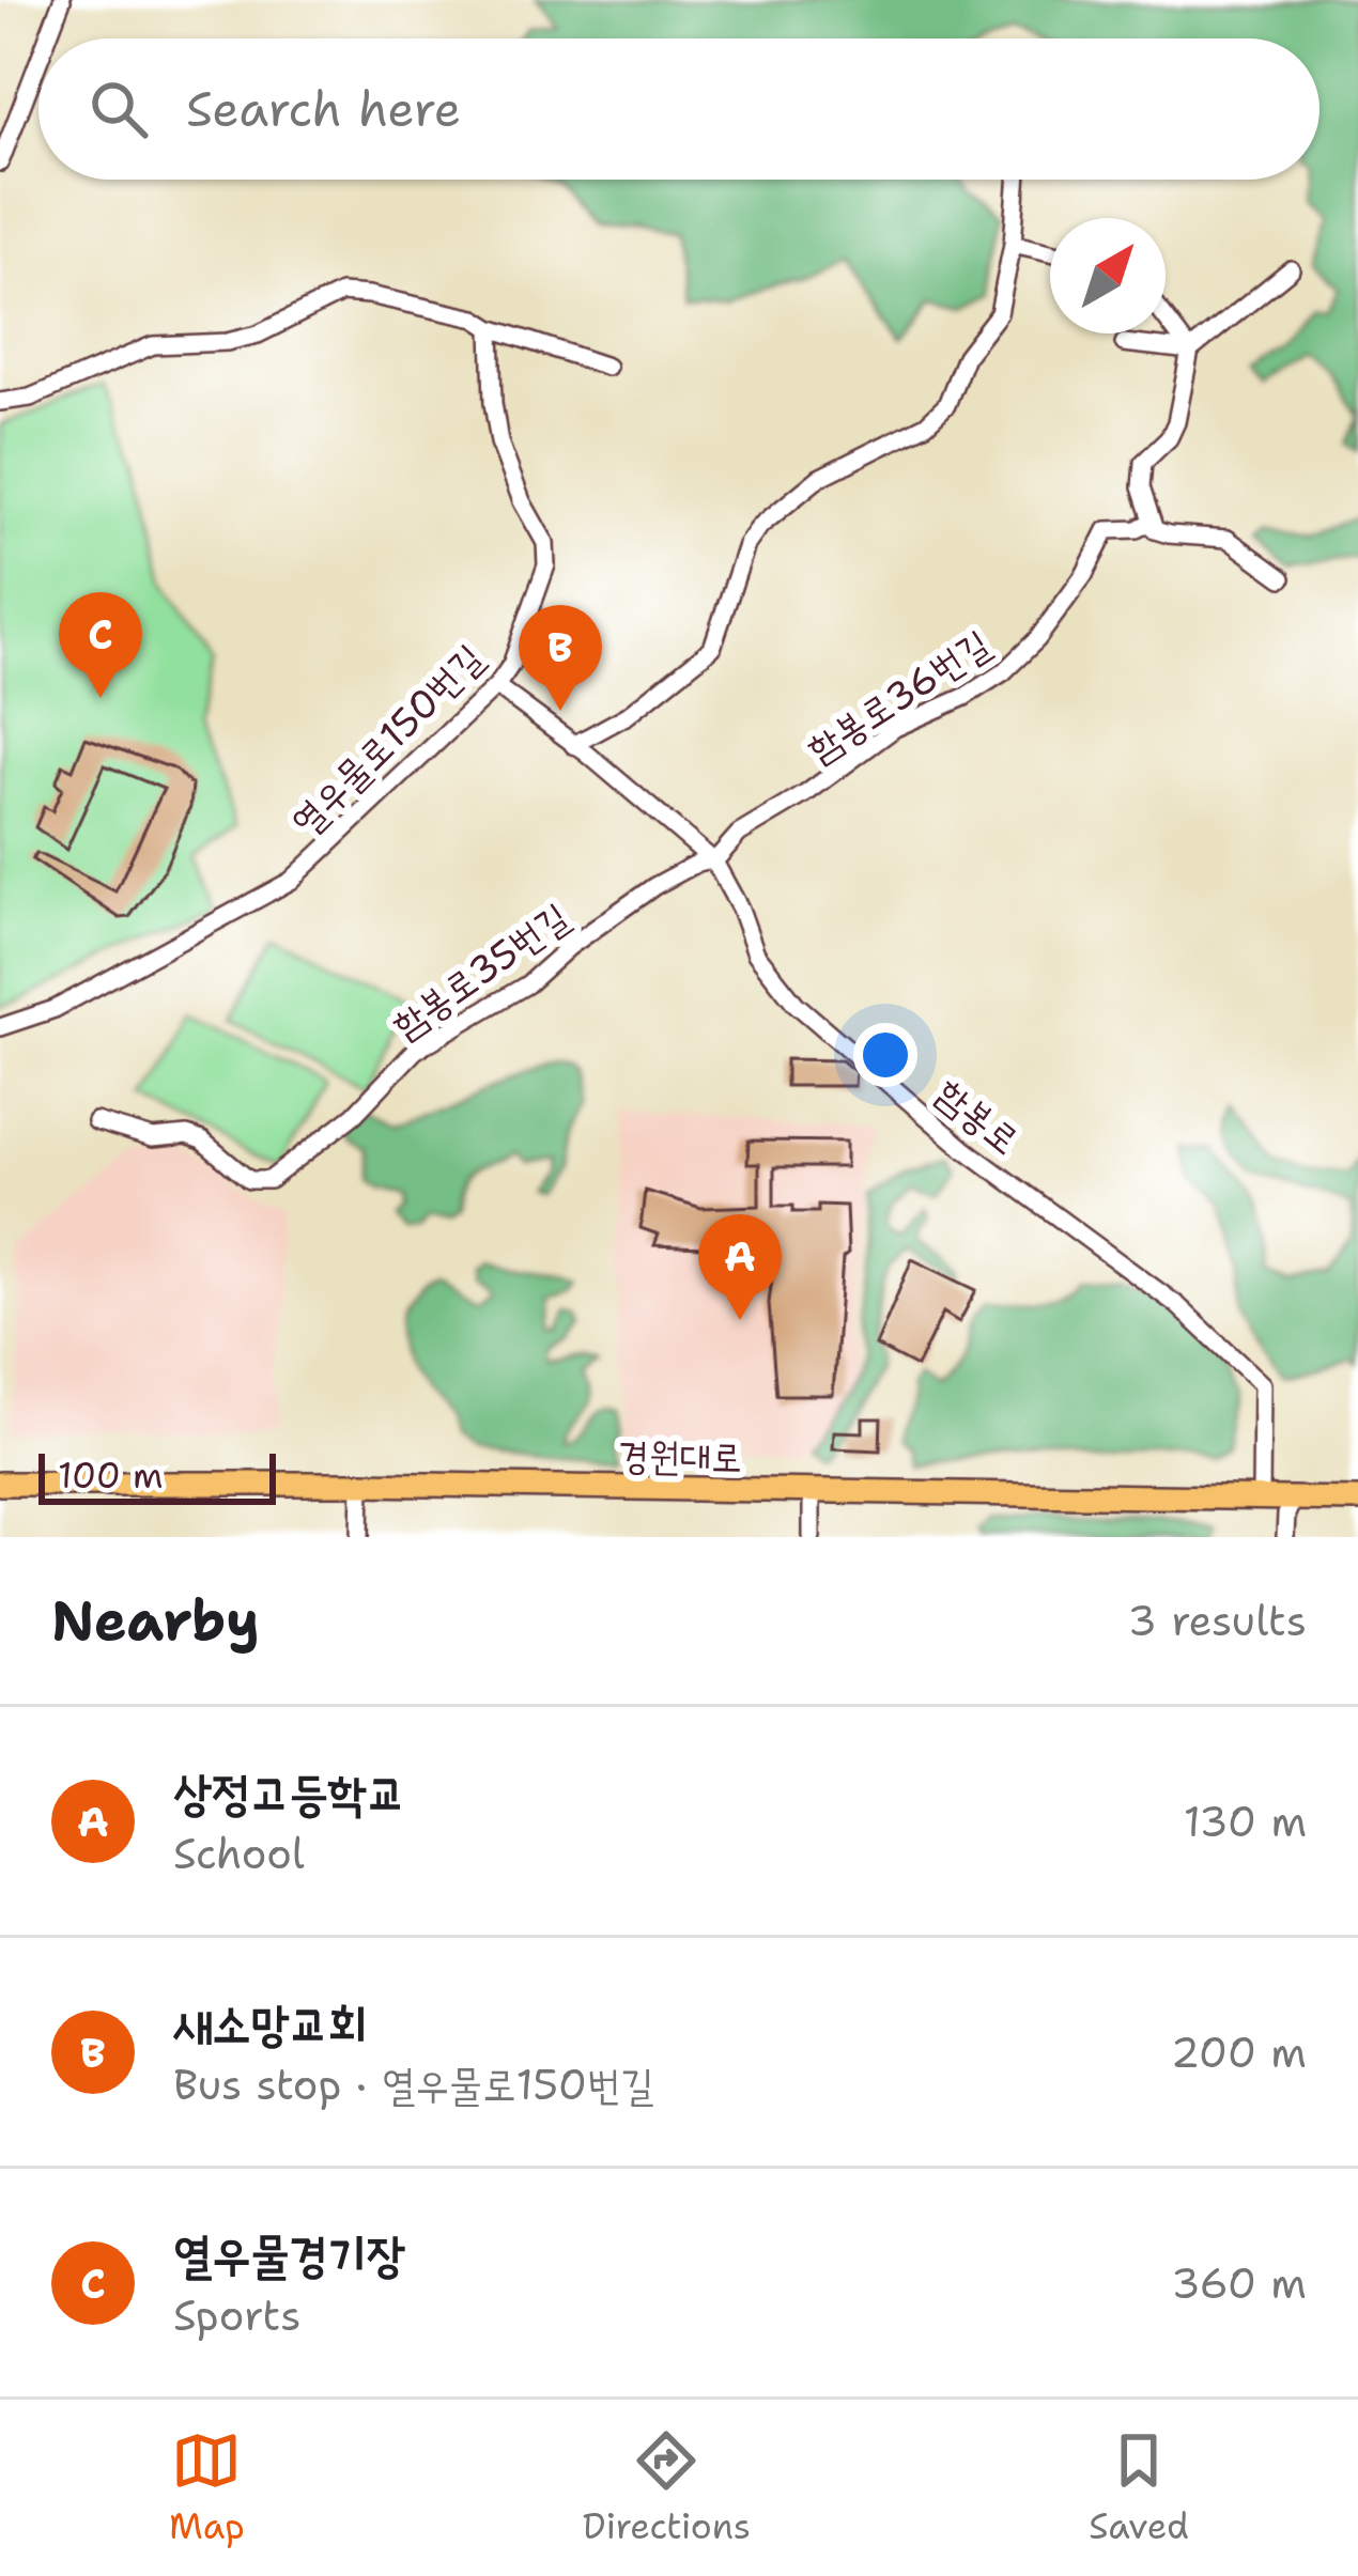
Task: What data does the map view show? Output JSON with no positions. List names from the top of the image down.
{
  "streets": {
    "main road": ["경원대로"],
    "street": [
      "함봉로36번길",
      "열우물로150번길",
      "함봉로35번길",
      "함봉로"
    ]
  },
  "crossings": [
    ["함봉로36번길", "함봉로35번길"],
    ["함봉로36번길", "함봉로"],
    ["열우물로150번길", "함봉로"],
    ["함봉로35번길", "함봉로"],
    ["함봉로", "경원대로"]
  ],
  "scale_bar": "100 m",
  "north": "top right",
  "page": {
    "search": "Search here",
    "pins": ["C", "B", "A"],
    "scale": "100 m",
    "heading": ["Nearby", "3 results"],
    "list": [
      {
        "mark": "A",
        "name": "상정고등학교",
        "note": "School",
        "value": "130 m"
      },
      {
        "mark": "B",
        "name": "새소망교회",
        "note": "Bus stop · 열우물로150번길",
        "value": "200 m"
      },
      {
        "mark": "C",
        "name": "열우물경기장",
        "note": "Sports",
        "value": "360 m"
      }
    ],
    "nav": ["Map", "Directions", "Saved"]
  }
}
